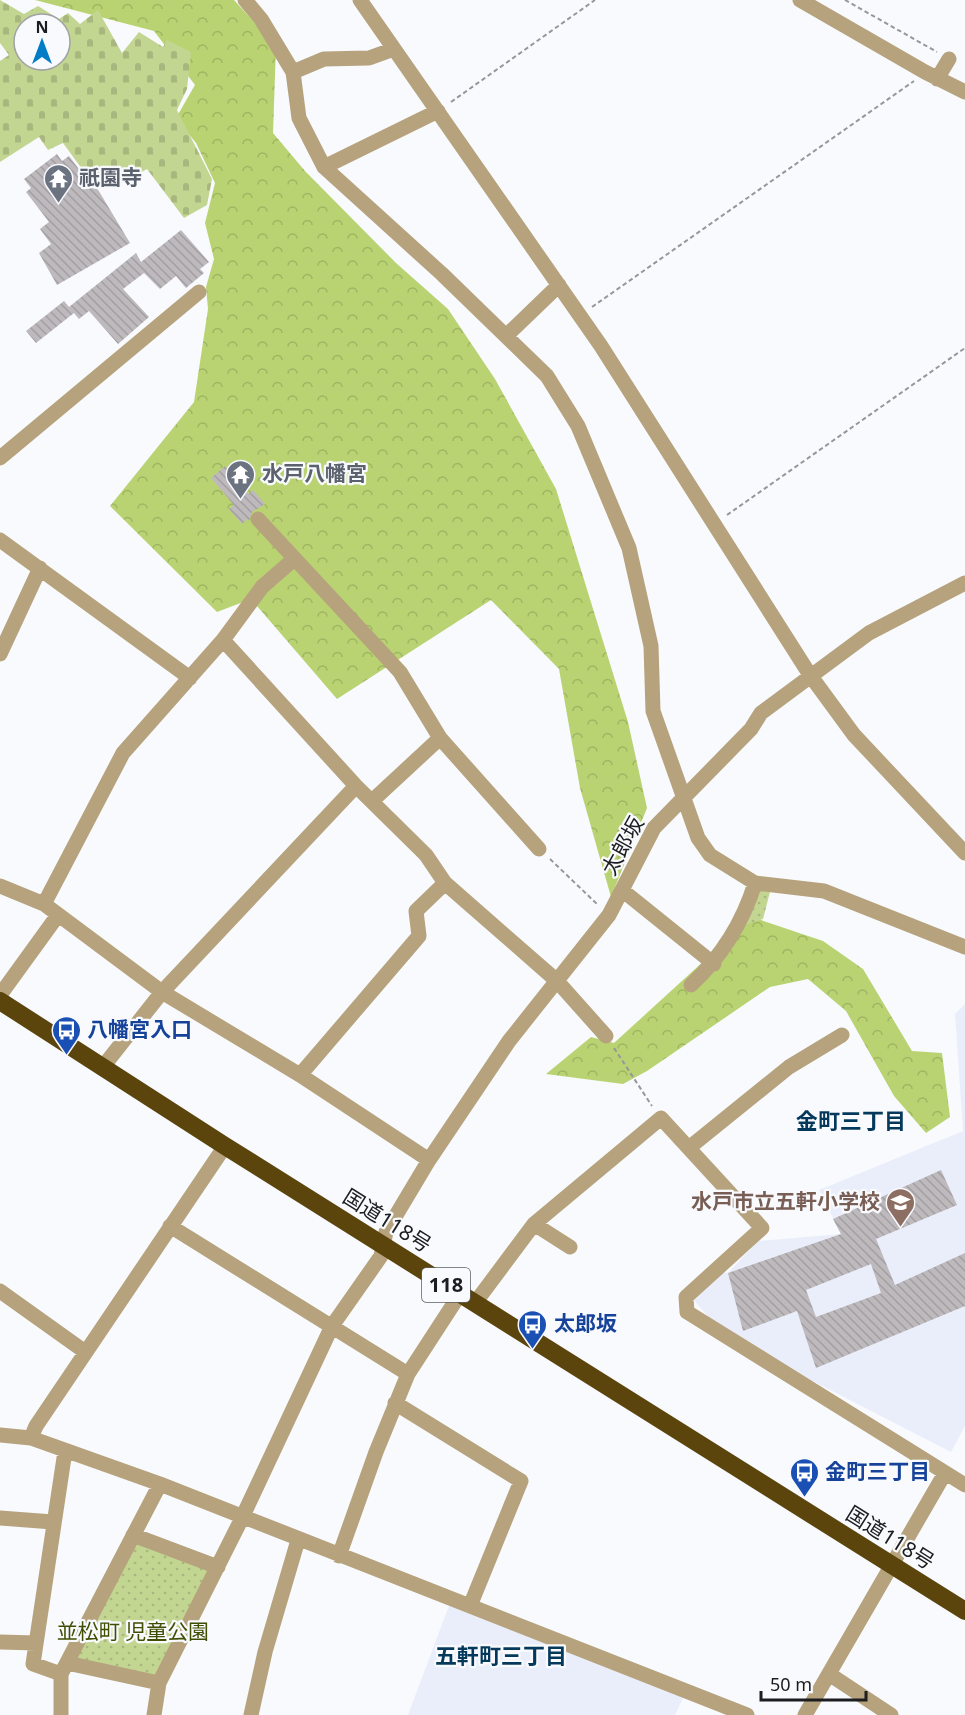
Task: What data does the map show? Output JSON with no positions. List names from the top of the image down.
{
  "streets": {
    "highway": ["国道118号", "118"],
    "street": ["太郎坂"]
  },
  "crossings": [
    ["太郎坂", "国道118号"]
  ],
  "districts": ["金町三丁目", "五軒町三丁目"],
  "parks": ["並松町 児童公園"],
  "places": {
    "temple": ["祇園寺", "水戸八幡宮"],
    "bus stop": ["八幡宮入口", "太郎坂", "金町三丁目"],
    "school or university": ["水戸市立五軒小学校"]
  },
  "scale_bar": "50 m",
  "north": "top"
}
